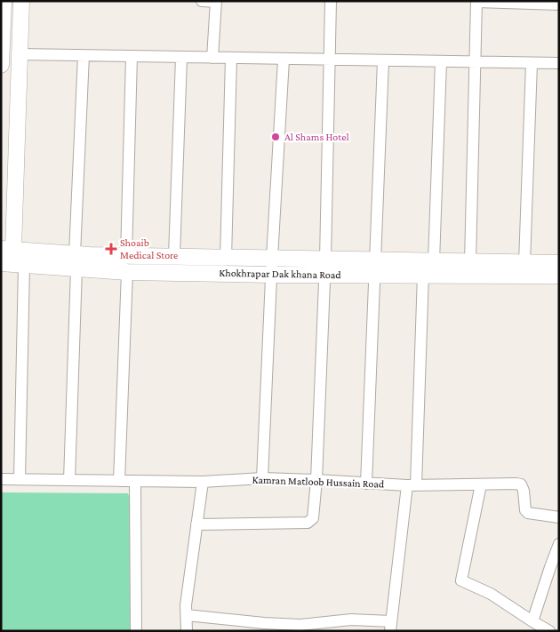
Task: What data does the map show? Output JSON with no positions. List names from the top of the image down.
{
  "streets": {
    "street": ["Khokhrapar Dak khana Road", "Kamran Matloob Hussain Road"]
  },
  "places": {
    "other": ["Al Shams Hotel"],
    "health": ["Shoaib Medical Store"]
  }
}
